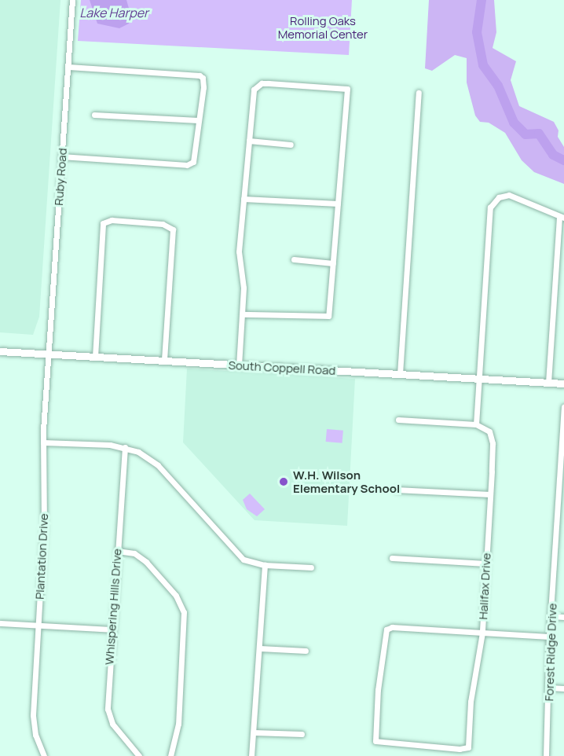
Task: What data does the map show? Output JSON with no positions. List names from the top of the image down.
{
  "streets": {
    "street": [
      "Ruby Road",
      "South Coppell Road",
      "Plantation Drive",
      "Halifax Drive",
      "Whispering Hills Drive",
      "Forest Ridge Drive"
    ]
  },
  "crossings": [
    ["Ruby Road", "South Coppell Road"],
    ["Ruby Road", "Plantation Drive"],
    ["South Coppell Road", "Plantation Drive"]
  ],
  "water": ["Lake Harper"],
  "parks": ["Rolling Oaks Memorial Center"],
  "places": ["W.H. Wilson Elementary School"]
}
